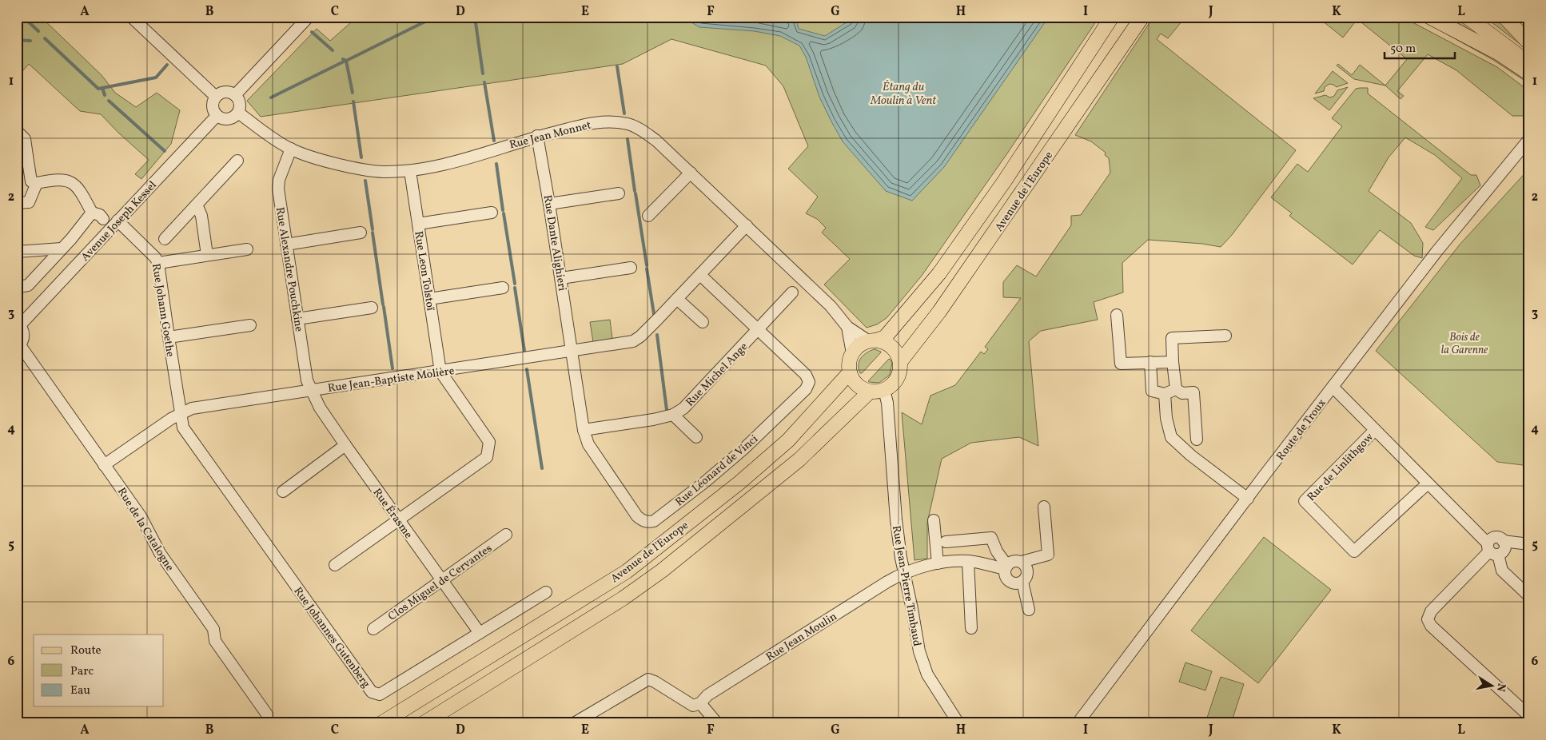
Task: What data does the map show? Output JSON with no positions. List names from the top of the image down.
{
  "streets": {
    "main road": ["Avenue de l'Europe"],
    "street": [
      "Rue Jean Monnet",
      "Avenue Joseph Kessel",
      "Rue Dante Alighieri",
      "Rue Alexandre Pouchkine",
      "Rue Leon Tolstoï",
      "Rue Johann Goethe",
      "Rue Michel Ange",
      "Rue Jean-Baptiste Molière",
      "Route de Troux",
      "Rue de Linlithgow",
      "Rue Léonard de Vinci",
      "Rue Érasme",
      "Rue de la Catalogne",
      "Clos Miguel de Cervantes",
      "Rue Jean-Pierre Timbaud",
      "Rue Jean Moulin",
      "Rue Johannes Gutenberg"
    ]
  },
  "crossings": [
    ["Rue Jean Monnet", "Avenue de l'Europe"],
    ["Rue Jean Monnet", "Avenue Joseph Kessel"],
    ["Rue Jean Monnet", "Rue Dante Alighieri"],
    ["Rue Jean Monnet", "Rue Alexandre Pouchkine"],
    ["Rue Jean Monnet", "Rue Leon Tolstoï"],
    ["Rue Jean Monnet", "Rue Jean-Baptiste Molière"],
    ["Rue Jean Monnet", "Rue Jean-Pierre Timbaud"],
    ["Avenue de l'Europe", "Rue Jean-Pierre Timbaud"],
    ["Avenue Joseph Kessel", "Rue Johann Goethe"],
    ["Rue Dante Alighieri", "Rue Jean-Baptiste Molière"],
    ["Rue Dante Alighieri", "Rue Léonard de Vinci"],
    ["Rue Alexandre Pouchkine", "Rue Jean-Baptiste Molière"],
    ["Rue Alexandre Pouchkine", "Rue Érasme"],
    ["Rue Leon Tolstoï", "Rue Jean-Baptiste Molière"],
    ["Rue Johann Goethe", "Rue Jean-Baptiste Molière"],
    ["Rue Johann Goethe", "Rue Johannes Gutenberg"],
    ["Rue Michel Ange", "Rue Léonard de Vinci"],
    ["Rue Jean-Baptiste Molière", "Rue Léonard de Vinci"],
    ["Rue Jean-Baptiste Molière", "Rue Érasme"],
    ["Rue Jean-Baptiste Molière", "Rue de la Catalogne"],
    ["Rue Jean-Baptiste Molière", "Rue Johannes Gutenberg"],
    ["Route de Troux", "Rue de Linlithgow"],
    ["Rue Érasme", "Clos Miguel de Cervantes"],
    ["Rue Érasme", "Rue Johannes Gutenberg"],
    ["Rue Jean-Pierre Timbaud", "Rue Jean Moulin"]
  ],
  "water": ["Étang du Moulin à Vent"],
  "parks": ["Bois de la Garenne"],
  "legend": ["Route", "Parc", "Eau"],
  "scale_bar": "50 m",
  "north": "right",
  "grid": {
    "columns": [
      "A",
      "B",
      "C",
      "D",
      "E",
      "F",
      "G",
      "H",
      "I",
      "J",
      "K",
      "L"
    ],
    "rows": [
      "1",
      "2",
      "3",
      "4",
      "5",
      "6"
    ]
  }
}
